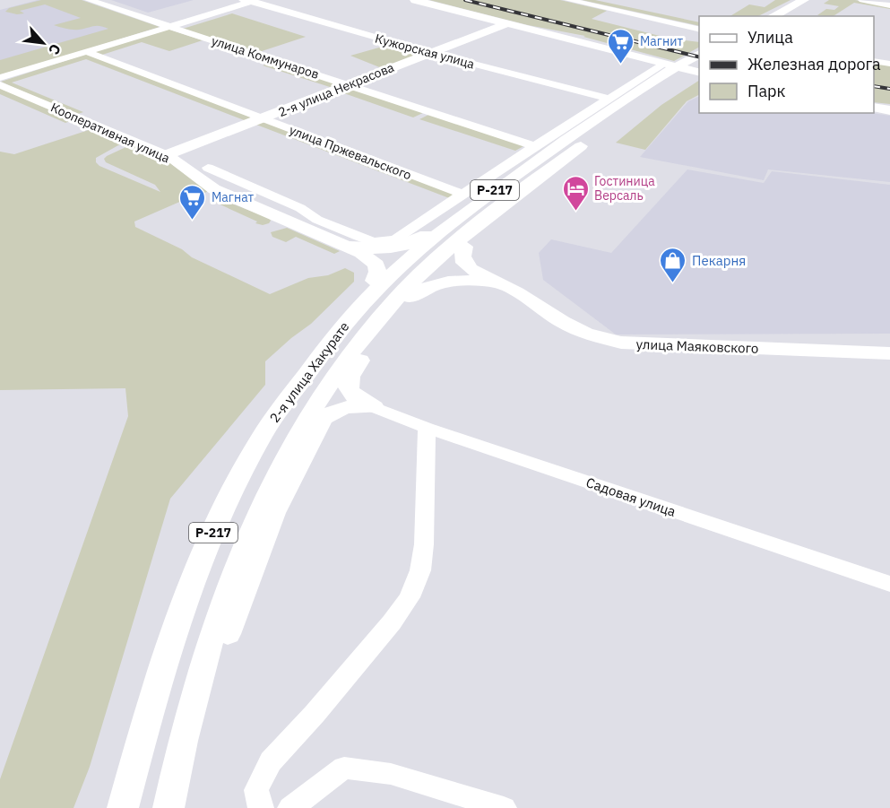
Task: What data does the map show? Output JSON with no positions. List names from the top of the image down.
{
  "streets": {
    "main road": [
      "2-я улица Некрасова",
      "Кооперативная улица",
      "Р-217",
      "улица Маяковского",
      "2-я улица Хакурате"
    ],
    "street": [
      "Кужорская улица",
      "улица Коммунаров",
      "улица Пржевальского",
      "Садовая улица"
    ]
  },
  "crossings": [
    ["Кужорская улица", "2-я улица Некрасова"],
    ["улица Коммунаров", "2-я улица Некрасова"],
    ["2-я улица Некрасова", "Кооперативная улица"],
    ["2-я улица Некрасова", "улица Пржевальского"]
  ],
  "places": {
    "supermarket": ["Магнит", "Магнат"],
    "hotel": ["Гостиница Версаль"],
    "shop": ["Пекарня"]
  },
  "legend": ["Улица", "Железная дорога", "Парк"],
  "north": "bottom right"
}
